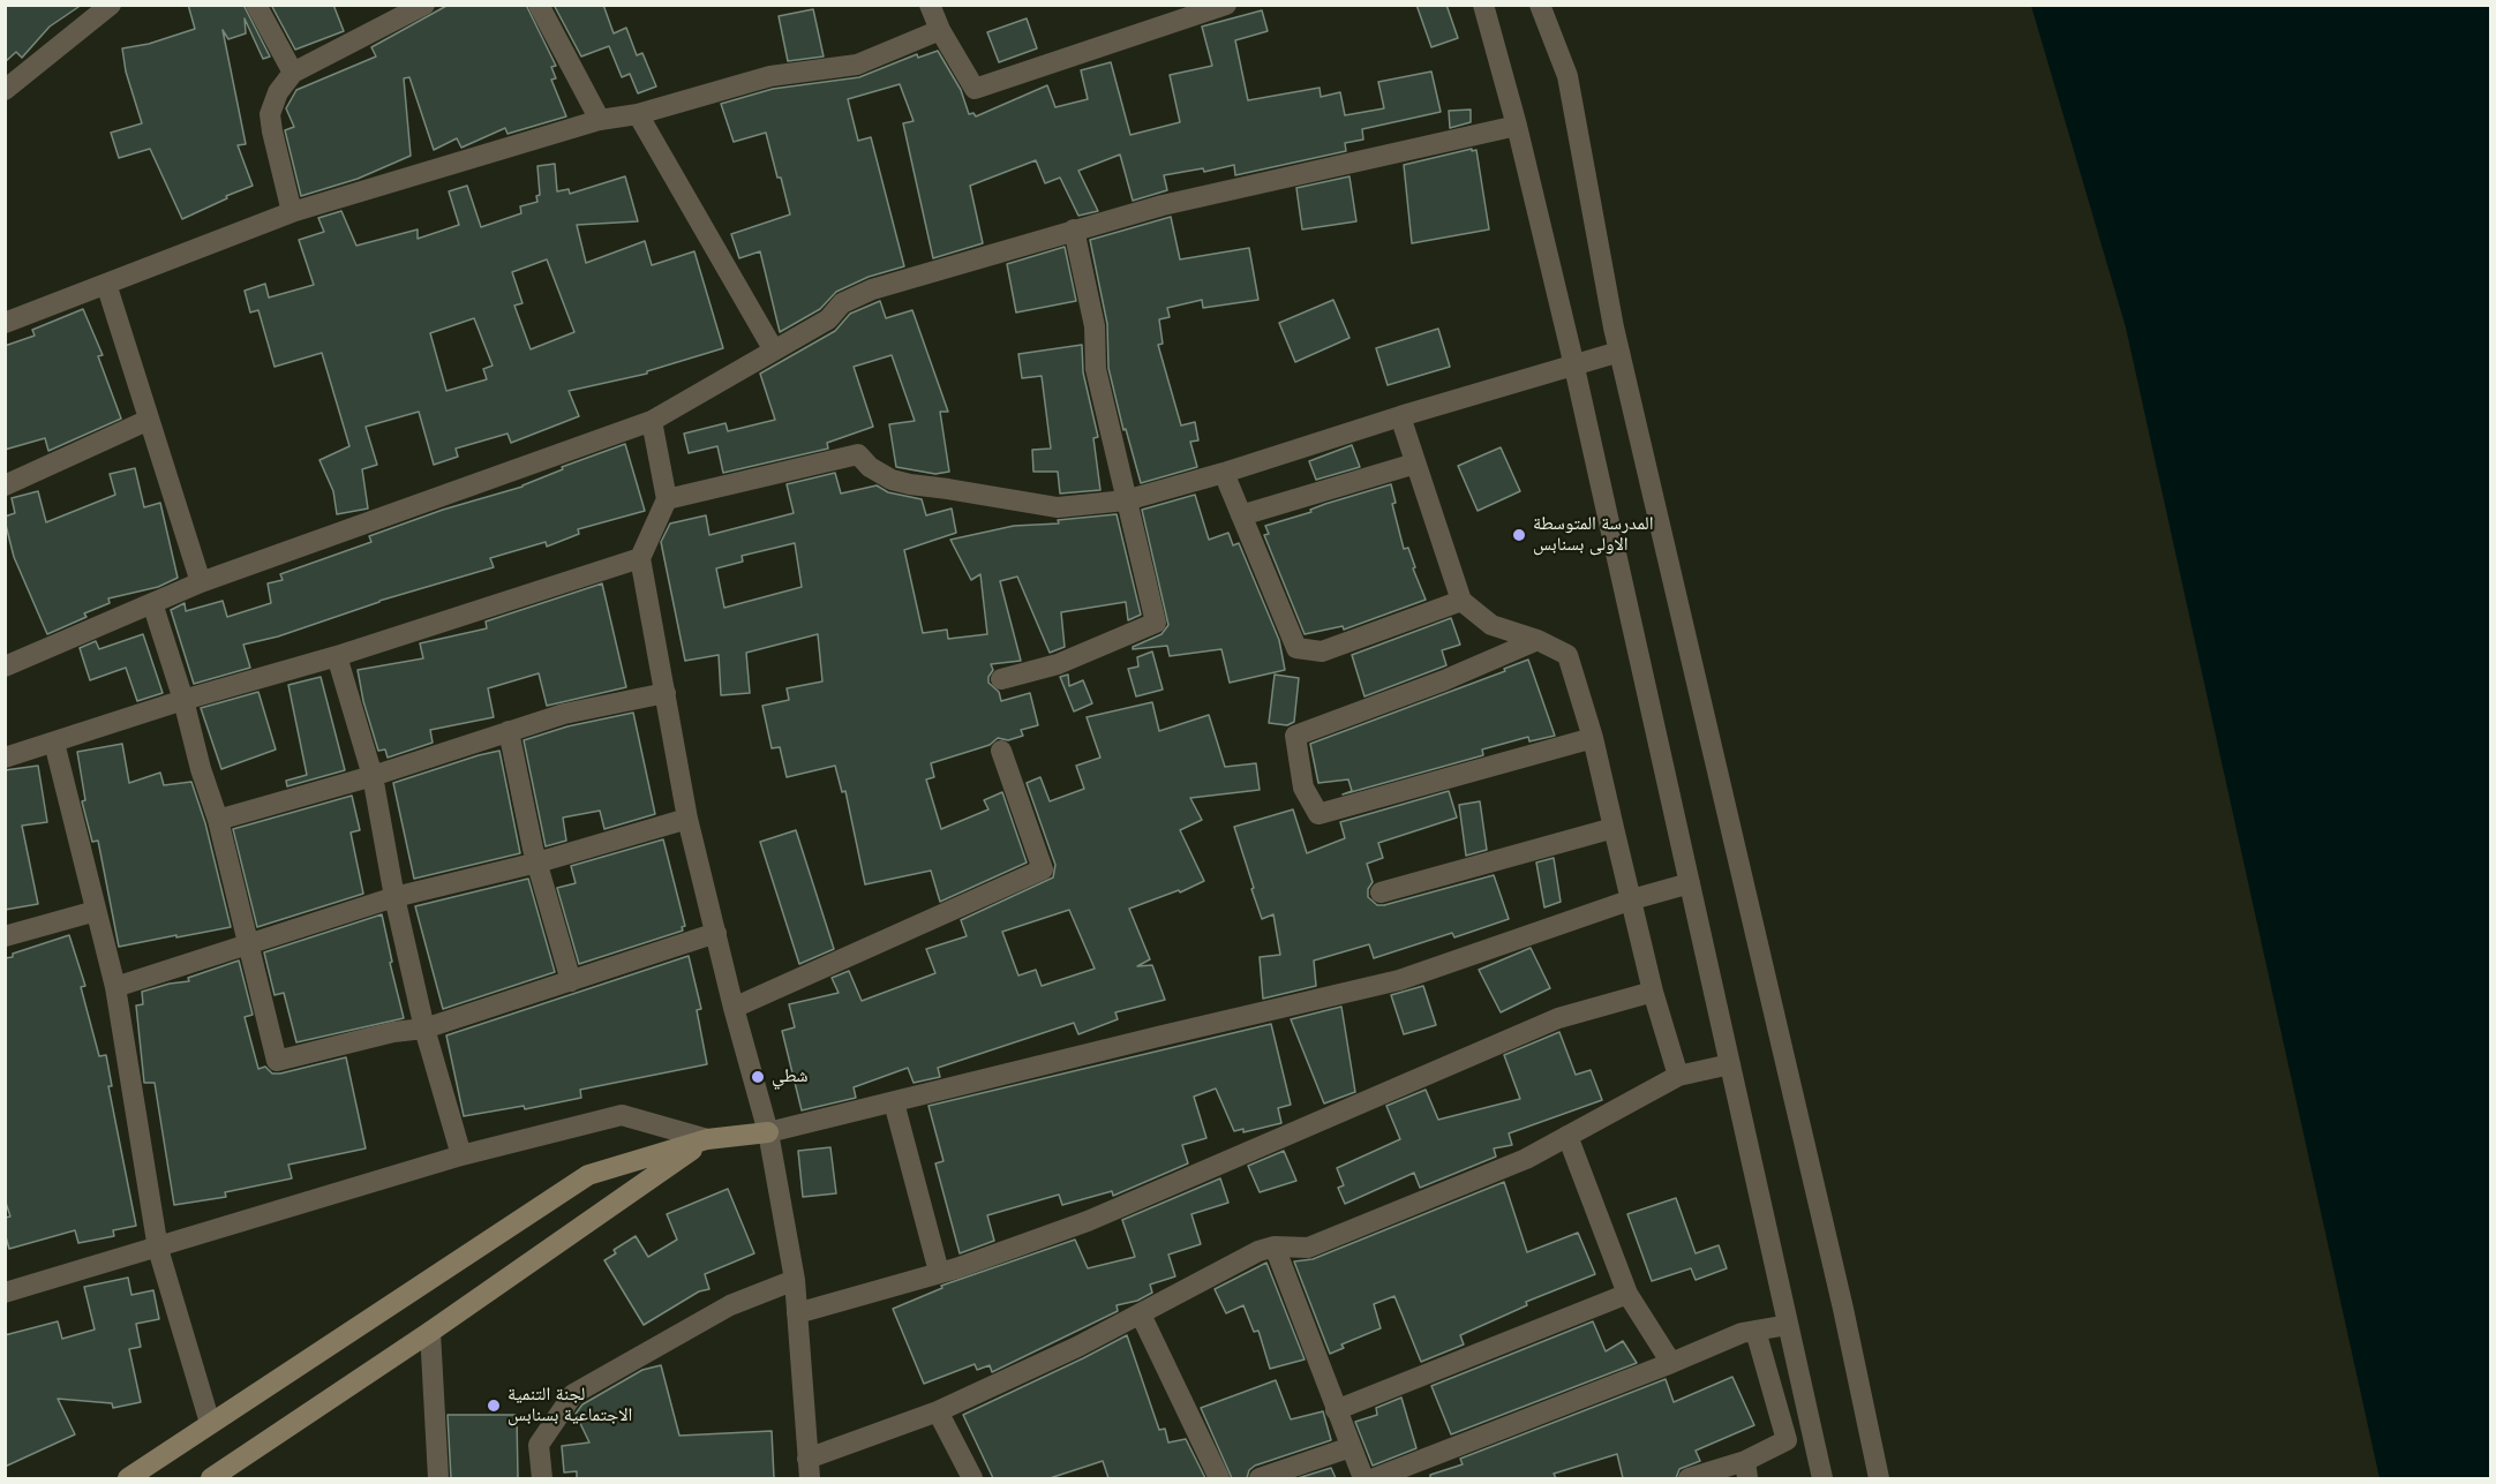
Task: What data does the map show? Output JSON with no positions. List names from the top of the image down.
{
  "places": ["المدرسة المتوسطة الاولى بسنابس", "شطي", "لجنة التنمية الاجتماعية بسنابس"]
}
